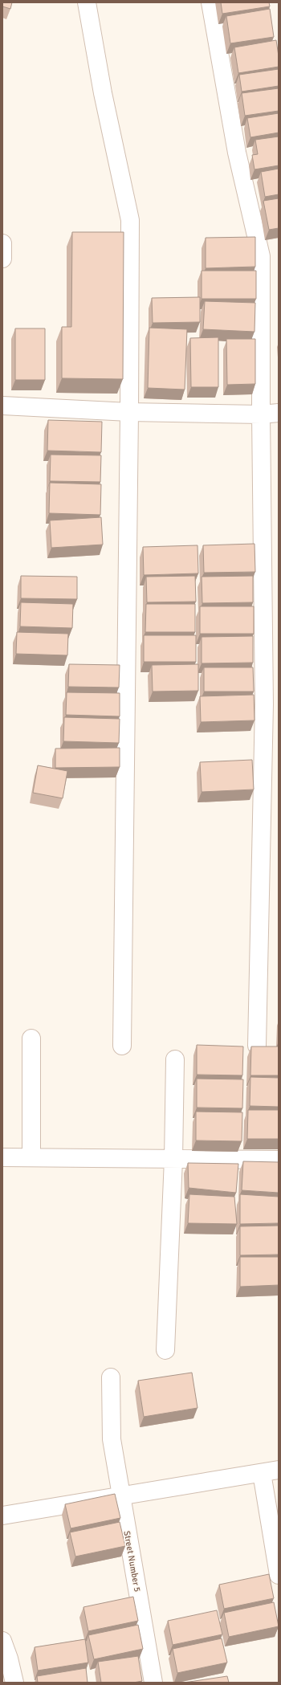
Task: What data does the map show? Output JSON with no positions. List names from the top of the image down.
{
  "streets": {
    "street": ["Street Number 5"]
  }
}
